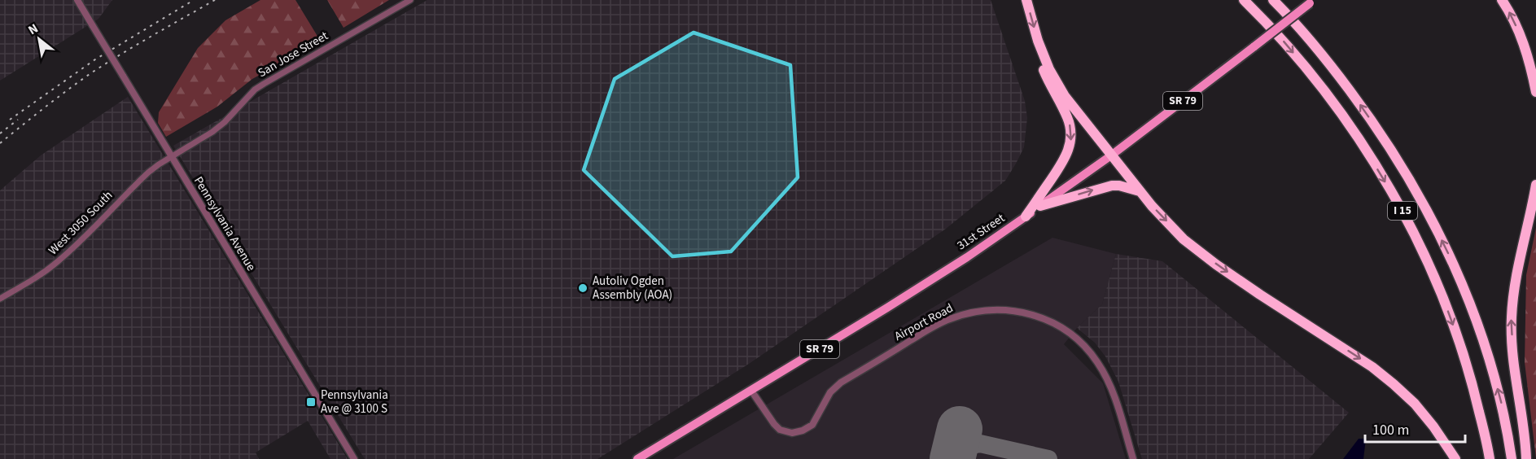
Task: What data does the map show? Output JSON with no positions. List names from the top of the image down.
{
  "streets": {
    "highway": ["I 15"],
    "main road": ["SR 79", "31st Street"],
    "street": [
      "San Jose Street",
      "West 3050 South",
      "Pennsylvania Avenue",
      "Airport Road"
    ]
  },
  "crossings": [
    ["San Jose Street", "West 3050 South"],
    ["San Jose Street", "Pennsylvania Avenue"],
    ["West 3050 South", "Pennsylvania Avenue"],
    ["31st Street", "Airport Road"]
  ],
  "places": {
    "other": ["Autoliv Ogden Assembly (AOA)"],
    "transit": ["Pennsylvania Ave @ 3100 S"]
  },
  "scale_bar": "100 m",
  "north": "top left"
}
